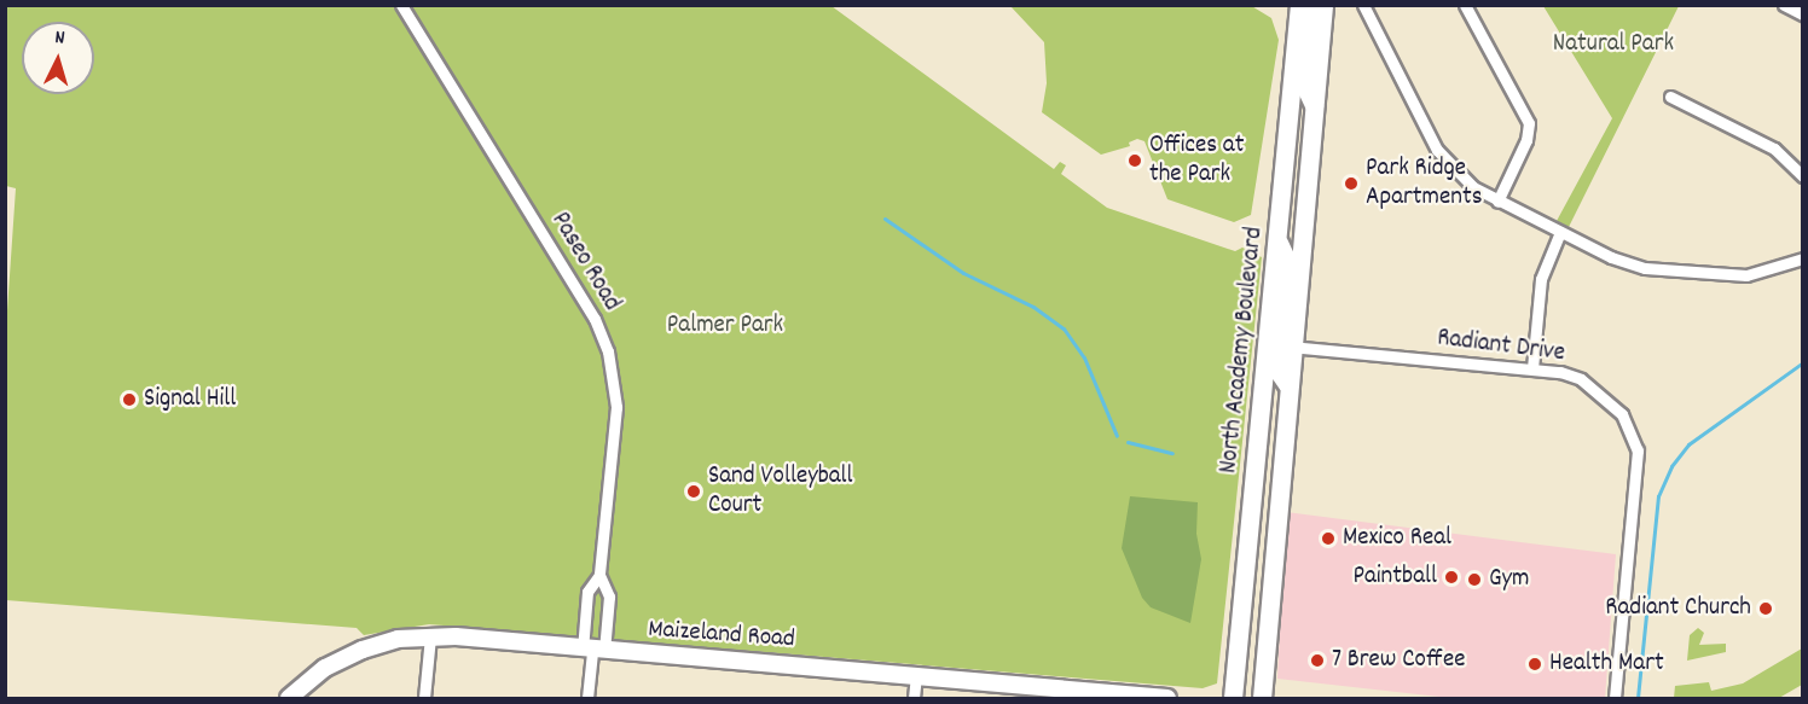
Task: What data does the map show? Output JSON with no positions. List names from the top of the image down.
{
  "streets": {
    "main road": ["North Academy Boulevard", "Maizeland Road"],
    "street": ["Paseo Road", "Radiant Drive"]
  },
  "crossings": [
    ["Paseo Road", "Maizeland Road"],
    ["Radiant Drive", "North Academy Boulevard"]
  ],
  "parks": ["Natural Park", "Palmer Park"],
  "places": [
    "Offices at the Park",
    "Park Ridge Apartments",
    "Signal Hill",
    "Sand Volleyball Court",
    "Mexico Real",
    "Paintball",
    "Gym",
    "Radiant Church",
    "7 Brew Coffee",
    "Health Mart"
  ],
  "north": "top"
}
